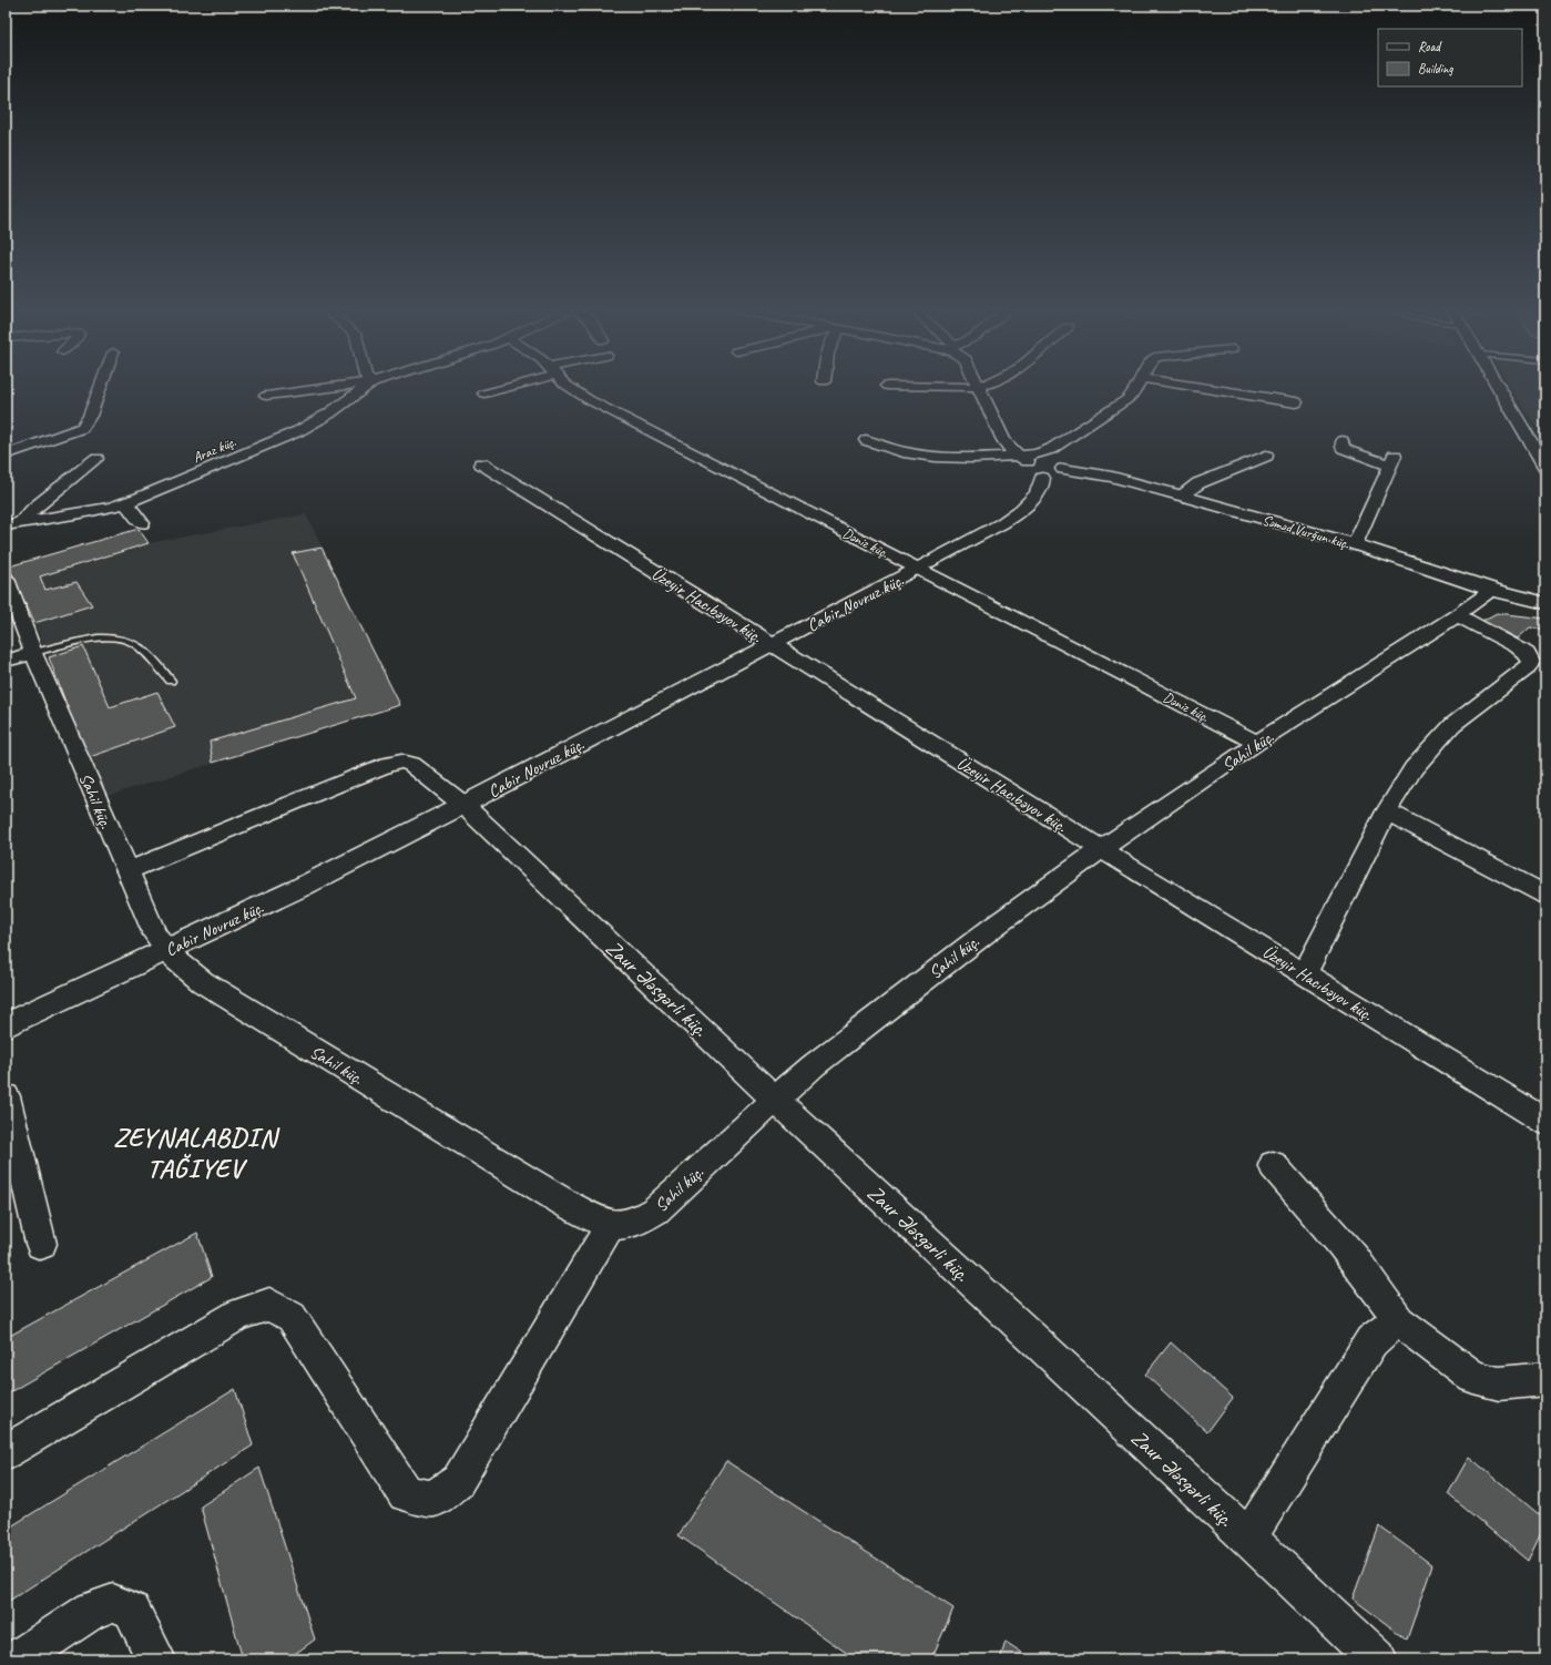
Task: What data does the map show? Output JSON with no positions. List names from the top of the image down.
{
  "streets": {
    "main road": ["Səməd Vurğun küç.", "Cabir Novruz küç."],
    "street": [
      "Araz küç.",
      "Dәniz küç.",
      "Üzeyir Hacıbəyov küç.",
      "Sahil küç.",
      "Zaur Ələsgərli küç."
    ]
  },
  "crossings": [
    ["Səməd Vurğun küç.", "Cabir Novruz küç."],
    ["Səməd Vurğun küç.", "Sahil küç."],
    ["Dәniz küç.", "Cabir Novruz küç."],
    ["Dәniz küç.", "Sahil küç."],
    ["Cabir Novruz küç.", "Üzeyir Hacıbəyov küç."],
    ["Cabir Novruz küç.", "Sahil küç."],
    ["Cabir Novruz küç.", "Zaur Ələsgərli küç."],
    ["Üzeyir Hacıbəyov küç.", "Sahil küç."],
    ["Sahil küç.", "Zaur Ələsgərli küç."]
  ],
  "districts": ["ZEYNALABDIN TAĞIYEV"],
  "legend": ["Road", "Building"]
}
